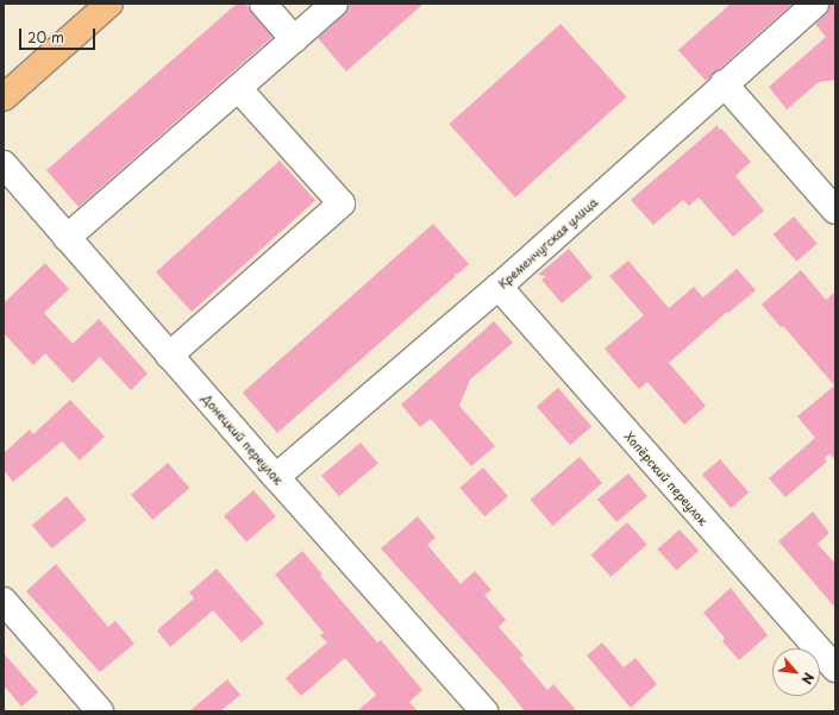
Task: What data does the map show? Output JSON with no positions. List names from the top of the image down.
{
  "streets": {
    "street": ["Кременчугская улица", "Донецкий переулок", "Хопёрский переулок"]
  },
  "crossings": [
    ["Кременчугская улица", "Донецкий переулок"],
    ["Кременчугская улица", "Хопёрский переулок"]
  ],
  "scale_bar": "20 m",
  "north": "bottom right"
}
